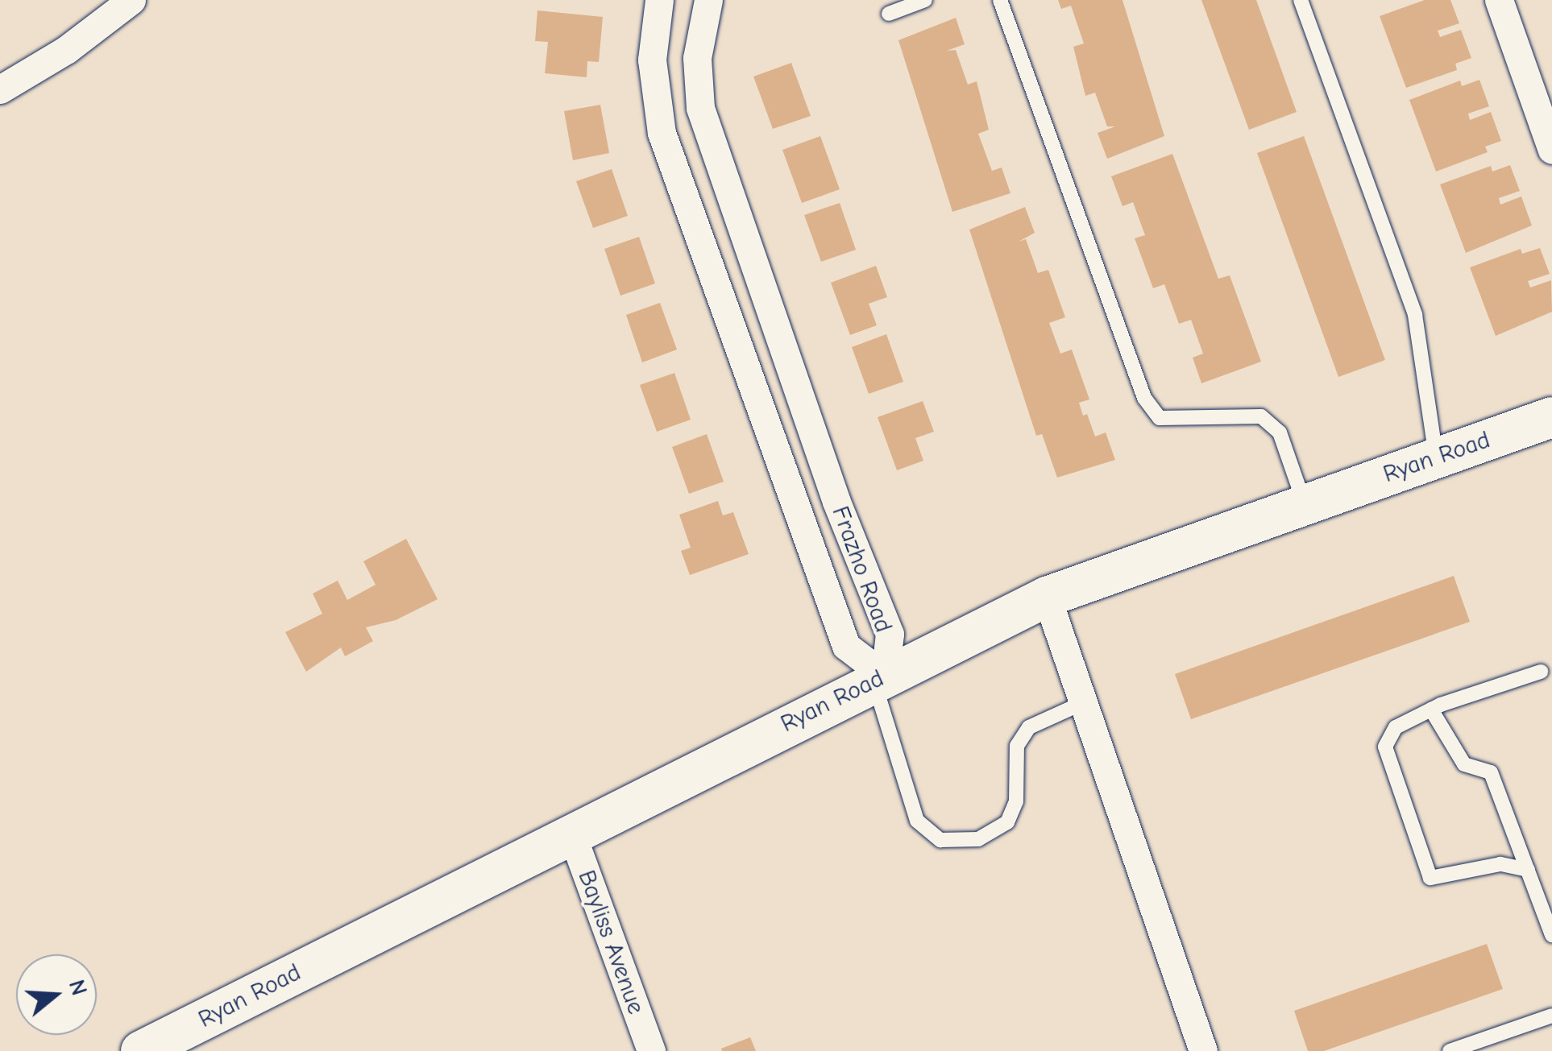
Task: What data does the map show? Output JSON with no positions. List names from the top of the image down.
{
  "streets": {
    "main road": ["Ryan Road"],
    "street": ["Frazho Road", "Bayliss Avenue"]
  },
  "crossings": [
    ["Ryan Road", "Frazho Road"],
    ["Ryan Road", "Bayliss Avenue"]
  ],
  "north": "right"
}
